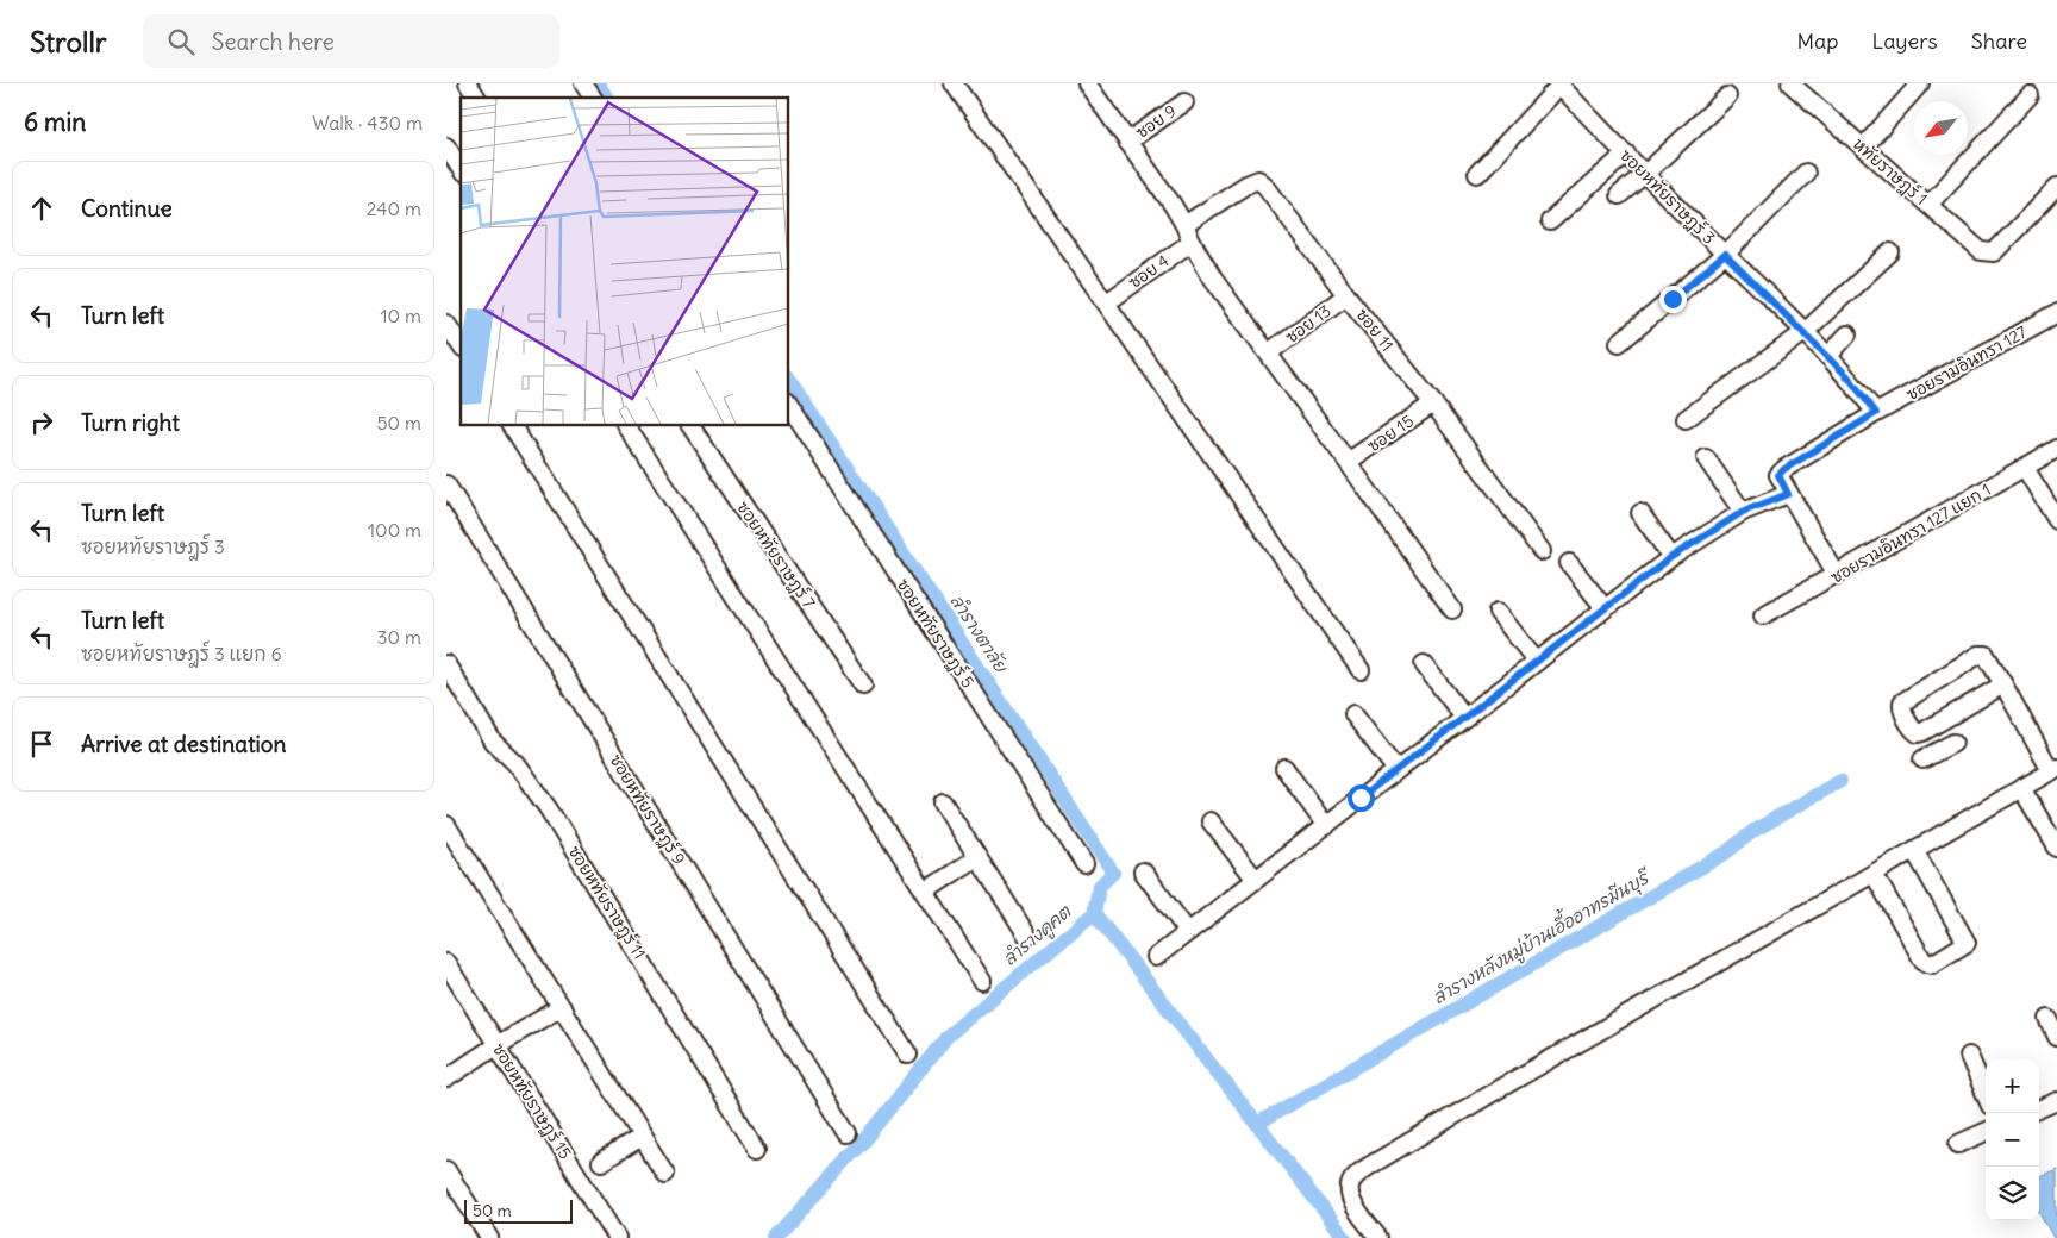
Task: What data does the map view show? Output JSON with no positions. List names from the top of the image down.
{
  "streets": {
    "street": [
      "ซอย 9",
      "หทัยราษฎร์ 1",
      "ซอยหทัยราษฎร์ 3",
      "ซอย 4",
      "ซอย 13",
      "ซอย 11",
      "ซอยรามอินทรา 127",
      "ซอย 15",
      "ซอยรามอินทรา 127 แยก 1",
      "ซอยหทัยราษฎร์ 7",
      "ซอยหทัยราษฎร์ 5",
      "ซอยหทัยราษฎร์ 9",
      "ซอยหทัยราษฎร์ 11",
      "ซอยหทัยราษฎร์ 15"
    ]
  },
  "crossings": [
    ["ซอยหทัยราษฎร์ 3", "ซอยรามอินทรา 127"],
    ["ซอย 13", "ซอย 11"],
    ["ซอย 11", "ซอย 15"]
  ],
  "water": ["ลำรางตาลัย", "ลำรางคูคต", "ลำรางหลังหมู่บ้านเอื้ออาทรมีนบุรี"],
  "scale_bar": "50 m",
  "north": "bottom left",
  "page": {
    "header": "Strollr",
    "search": "Search here",
    "nav": ["Map", "Layers", "Share"],
    "heading": ["6 min", "Walk · 430 m"],
    "list": [
      ["Continue", "240 m"],
      ["Turn left", "10 m"],
      ["Turn right", "50 m"],
      ["Turn left", "ซอยหทัยราษฎร์ 3", "100 m"],
      ["Turn left", "ซอยหทัยราษฎร์ 3 แยก 6", "30 m"],
      "Arrive at destination"
    ],
    "map_buttons": ["+", "−"],
    "scale": "50 m"
  }
}
